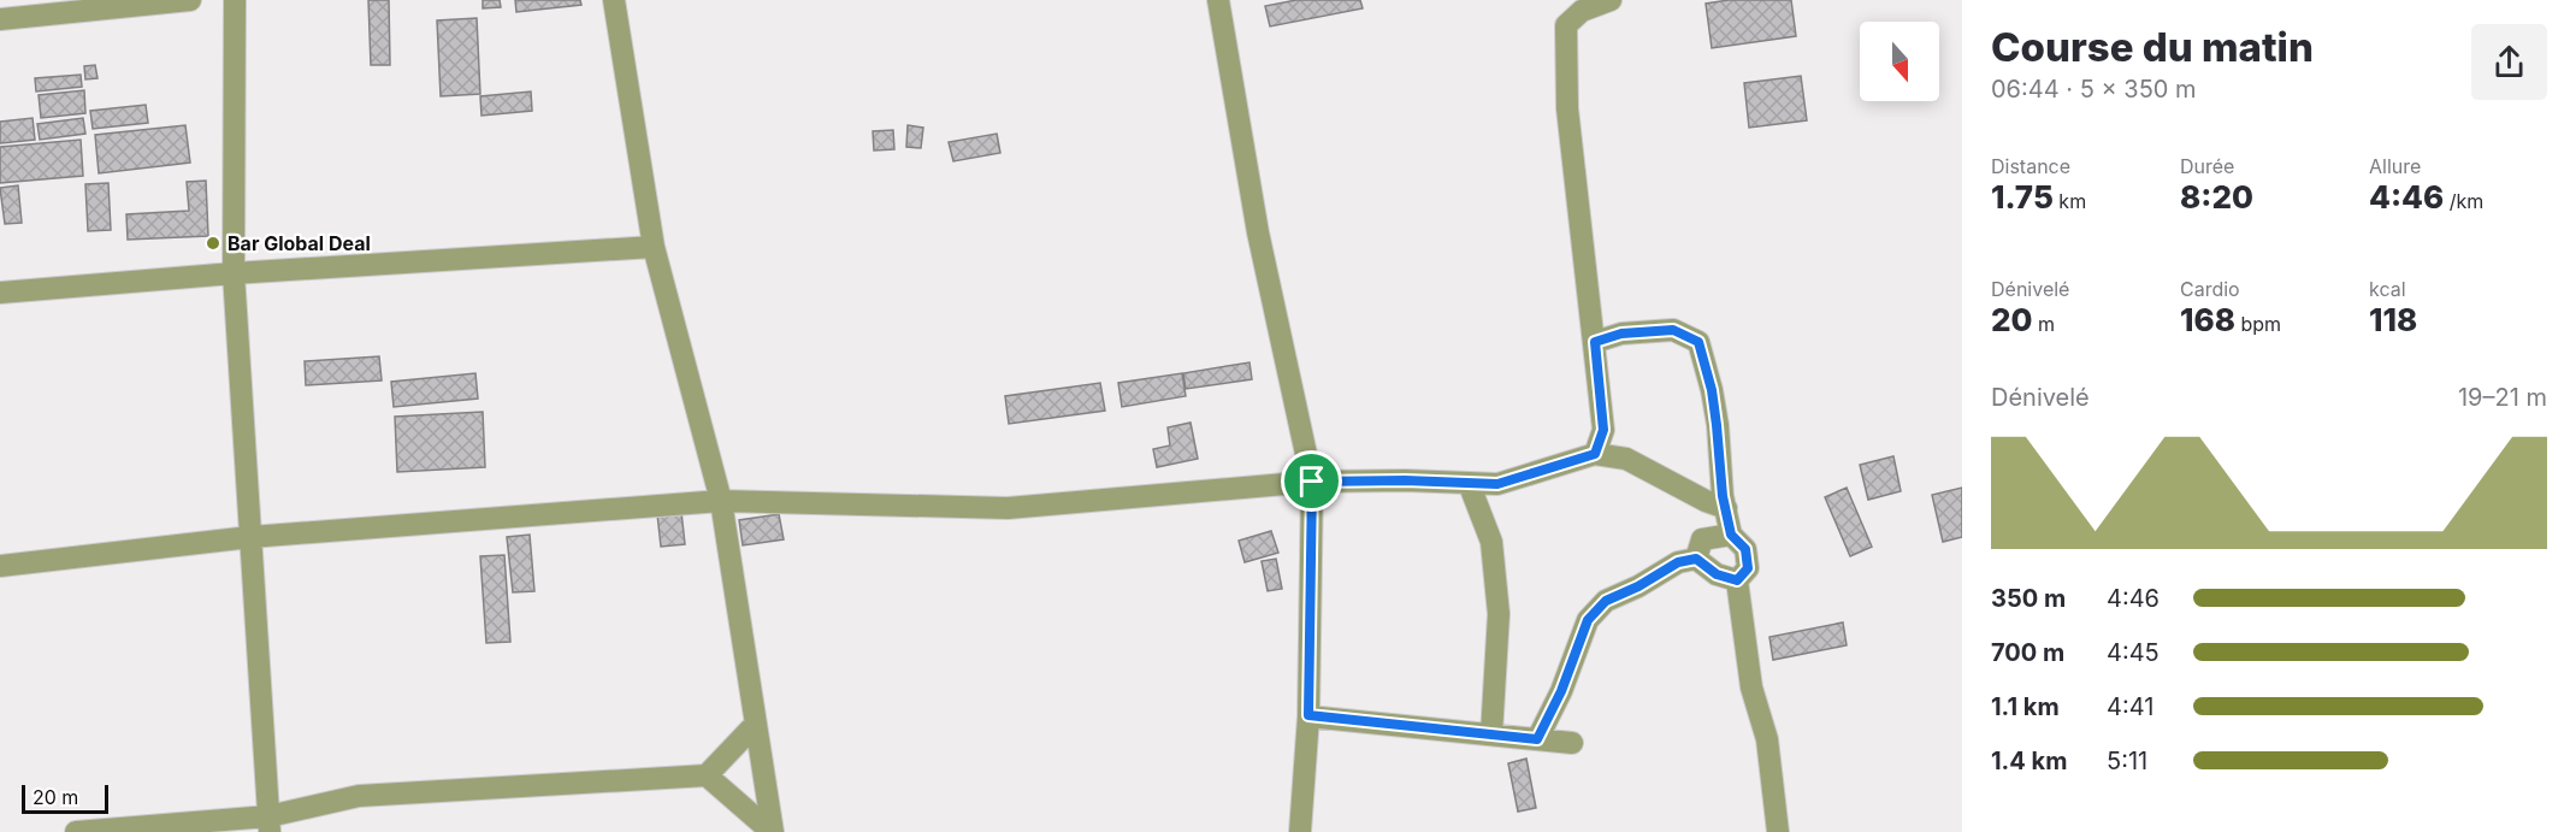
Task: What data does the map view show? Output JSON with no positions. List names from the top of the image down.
{
  "places": ["Bar Global Deal"],
  "scale_bar": "20 m",
  "north": "bottom",
  "page": {
    "heading": ["Course du matin", "06:44 · 5 × 350 m"],
    "stats": [
      ["Distance", "1.75 km"],
      ["Durée", "8:20"],
      ["Allure", "4:46 /km"],
      ["Dénivelé", "20 m"],
      ["Cardio", "168 bpm"],
      ["kcal", "118"]
    ],
    "chart": ["Dénivelé", "19–21 m"],
    "list": [
      {
        "name": "350 m",
        "note": "4:46"
      },
      {
        "name": "700 m",
        "note": "4:45"
      },
      {
        "name": "1.1 km",
        "note": "4:41"
      },
      {
        "name": "1.4 km",
        "note": "5:11"
      }
    ],
    "scale": "20 m"
  }
}
